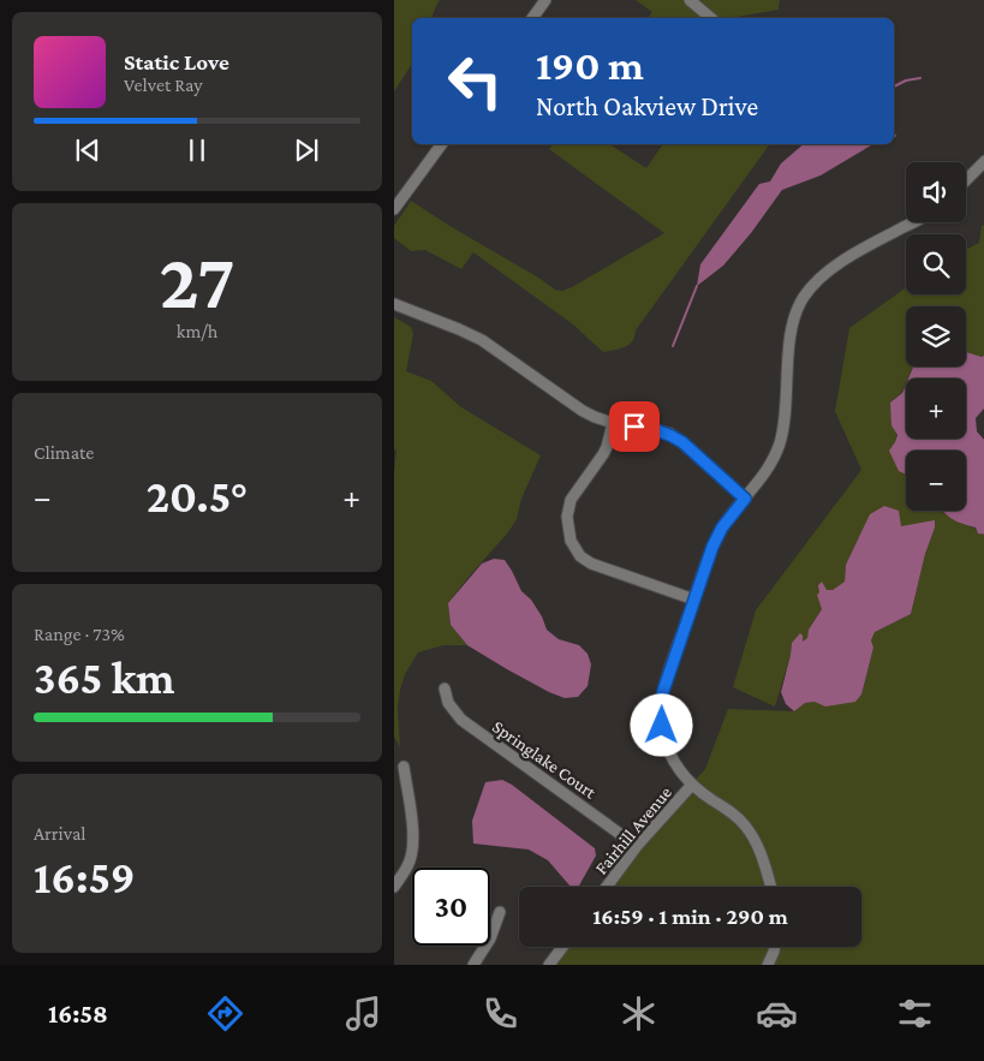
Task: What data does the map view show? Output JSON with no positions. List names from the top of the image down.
{
  "streets": {
    "street": ["Springlake Court", "Fairhill Avenue"]
  },
  "crossings": [
    ["Springlake Court", "Fairhill Avenue"]
  ],
  "page": {
    "turn": ["190 m", "North Oakview Drive"],
    "song": ["Static Love", "Velvet Ray"],
    "map_buttons": ["+", "−"],
    "tile": [
      ["27", "km/h"],
      "Climate",
      ["Range · 73%", "365 km"],
      ["Arrival", "16:59"]
    ],
    "heat": ["−", "20.5°", "+"],
    "limit": "30",
    "trip": "16:59 · 1 min · 290 m",
    "tabs": "16:58"
  }
}
